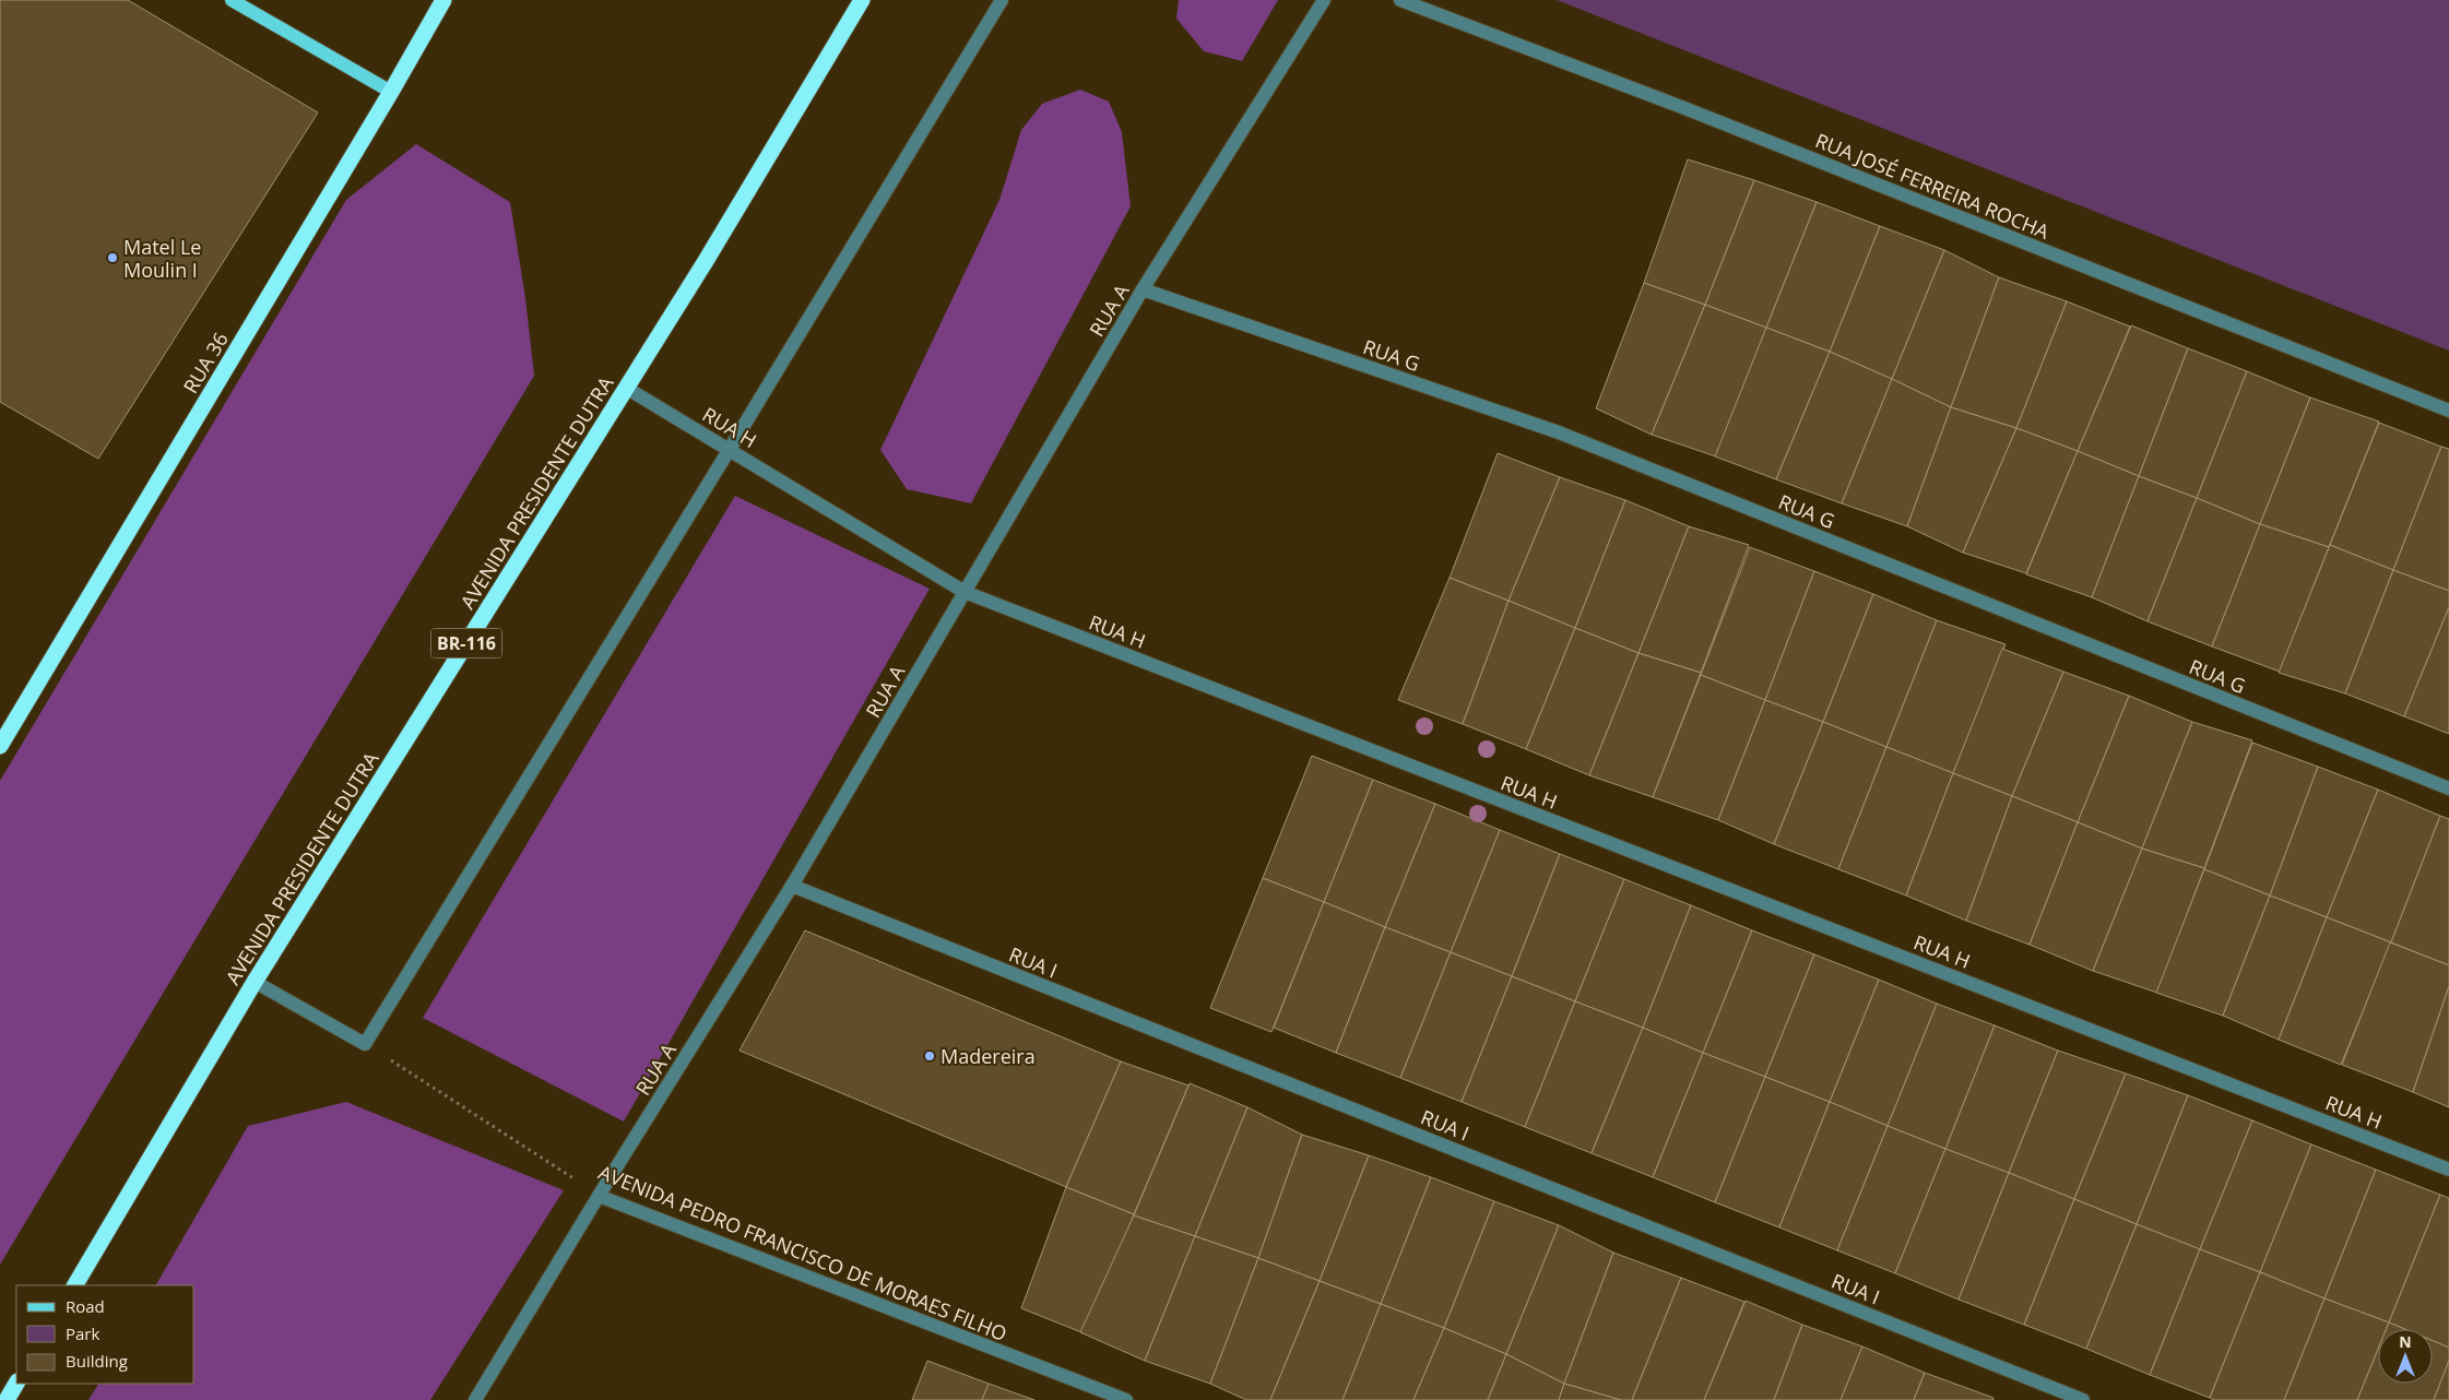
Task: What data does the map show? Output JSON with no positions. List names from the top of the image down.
{
  "streets": {
    "highway": ["RUA 36", "AVENIDA PRESIDENTE DUTRA", "BR-116"],
    "street": [
      "RUA JOSÉ FERREIRA ROCHA",
      "RUA A",
      "RUA G",
      "RUA H",
      "RUA I",
      "AVENIDA PEDRO FRANCISCO DE MORAES FILHO"
    ]
  },
  "crossings": [
    ["RUA A", "RUA G"],
    ["RUA A", "RUA H"],
    ["RUA A", "RUA I"],
    ["RUA A", "AVENIDA PEDRO FRANCISCO DE MORAES FILHO"],
    ["RUA H", "AVENIDA PRESIDENTE DUTRA"]
  ],
  "places": ["Matel Le Moulin I", "Madereira"],
  "legend": ["Road", "Park", "Building"],
  "north": "top"
}
